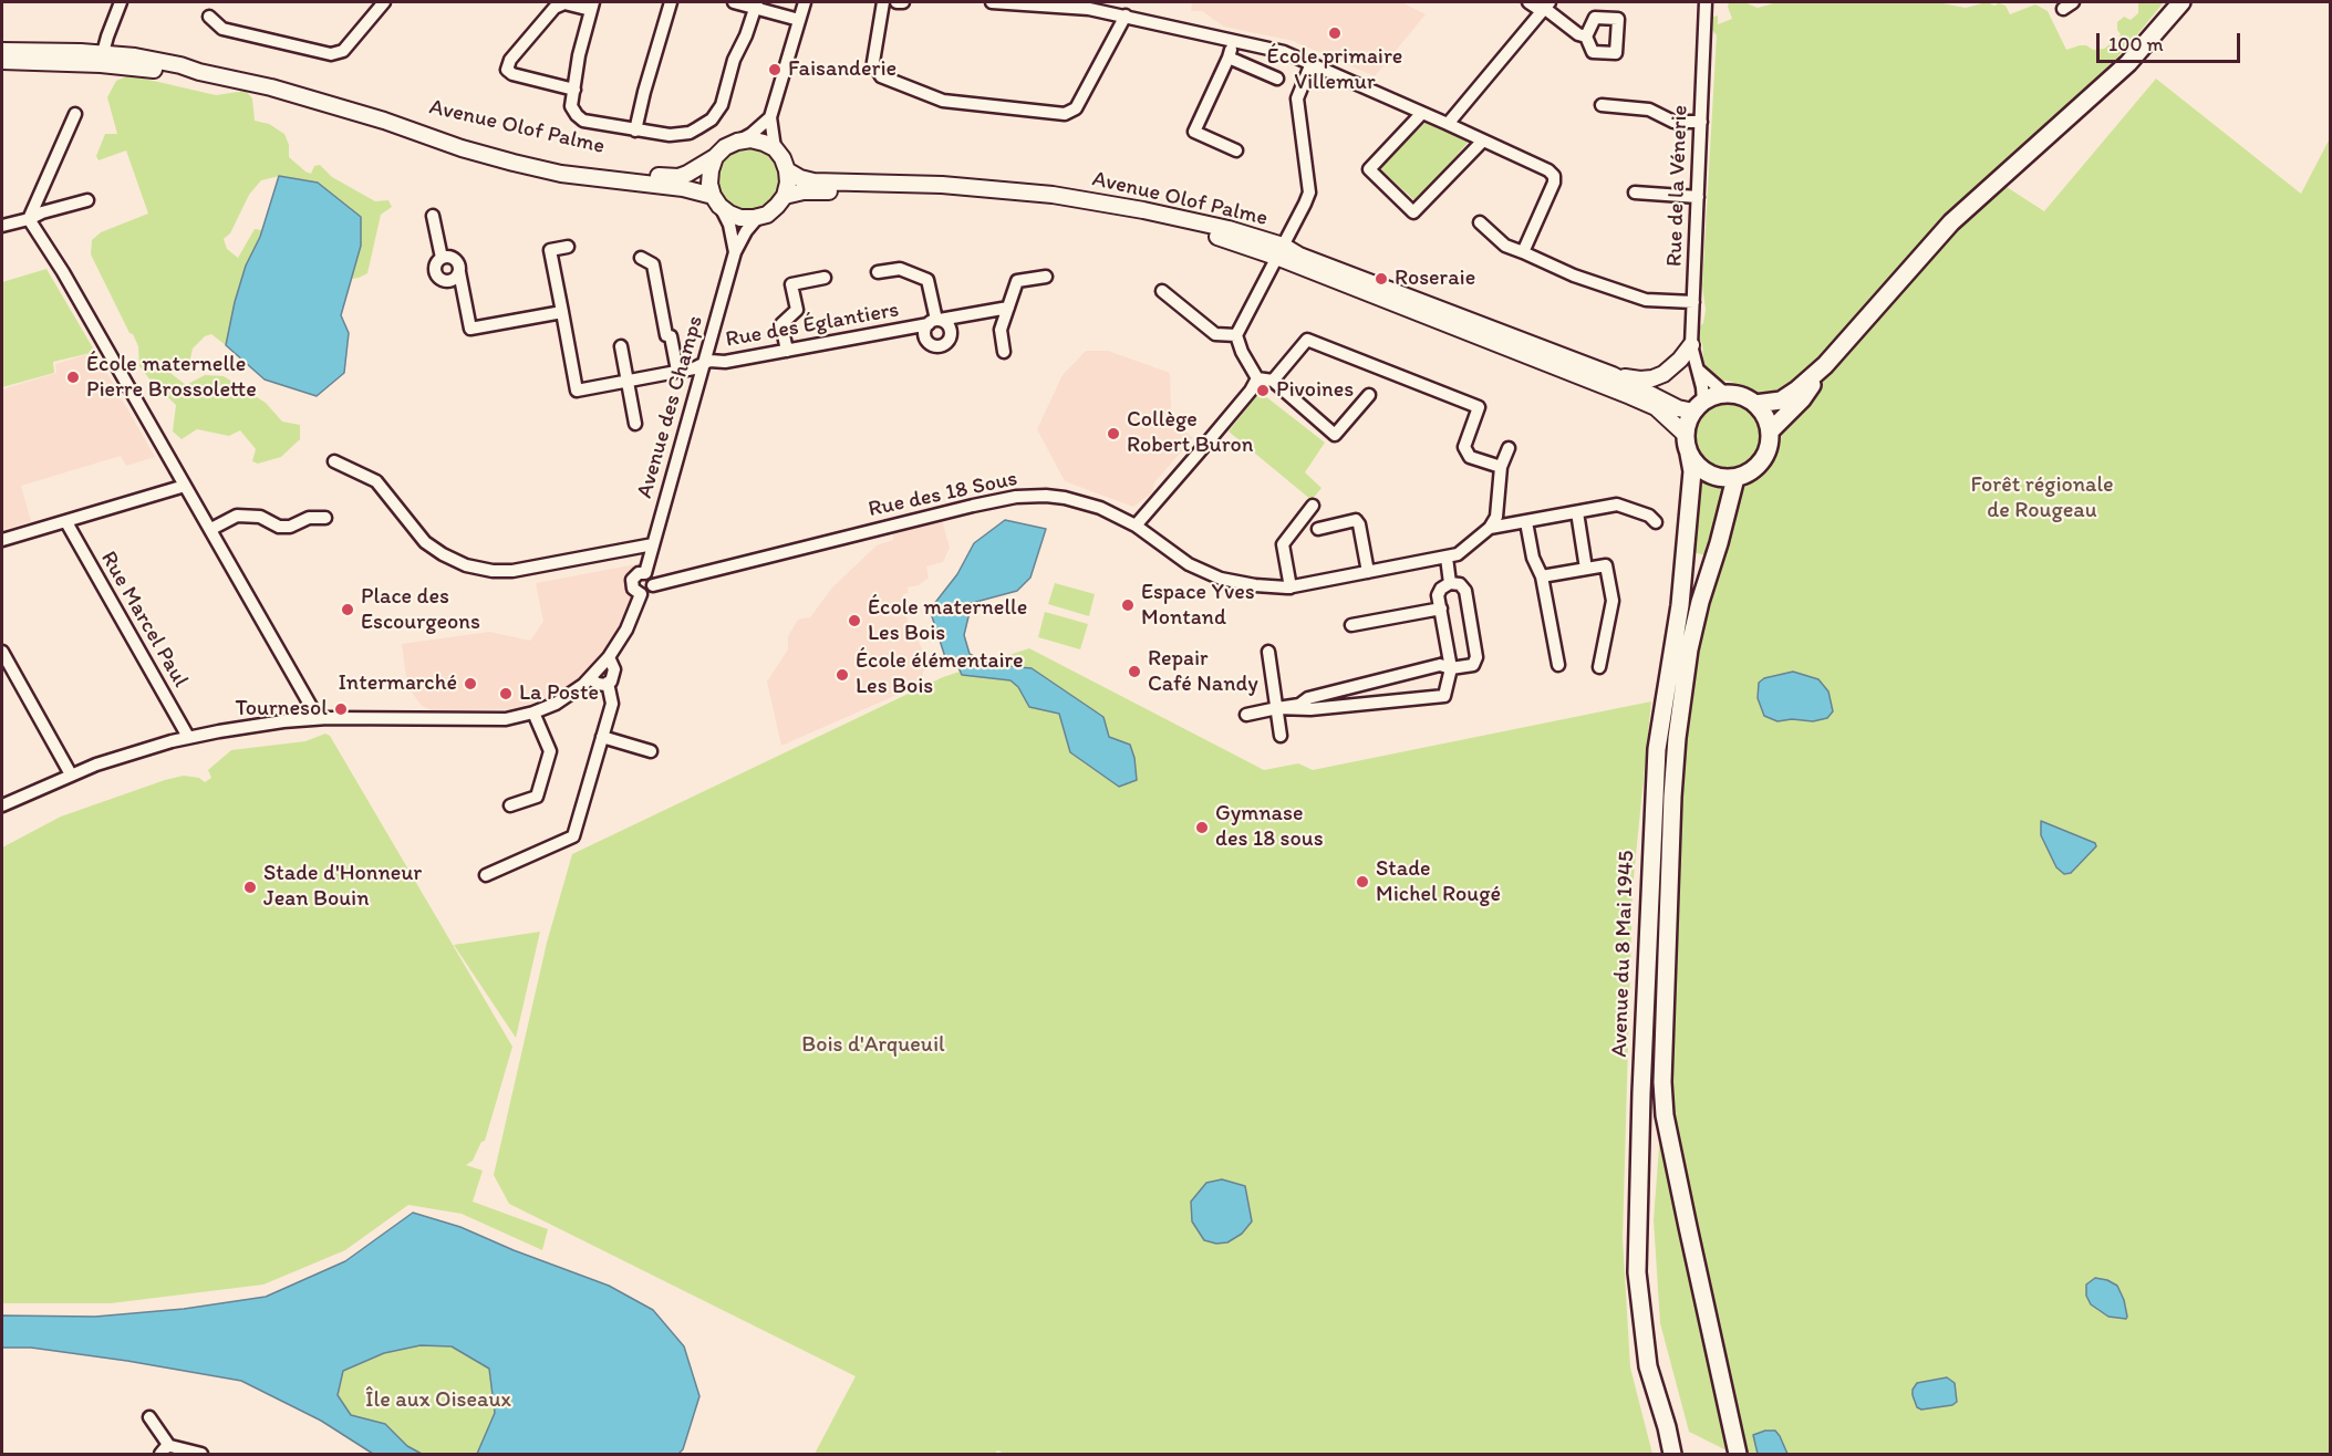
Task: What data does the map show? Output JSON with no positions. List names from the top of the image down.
{
  "streets": {
    "main road": ["Avenue Olof Palme", "Avenue du 8 Mai 1945"],
    "street": [
      "Rue de la Vénerie",
      "Rue des Églantiers",
      "Avenue des Champs",
      "Rue des 18 Sous",
      "Rue Marcel Paul"
    ]
  },
  "crossings": [
    ["Avenue Olof Palme", "Rue de la Vénerie"],
    ["Avenue Olof Palme", "Avenue des Champs"],
    ["Avenue Olof Palme", "Avenue du 8 Mai 1945"],
    ["Rue de la Vénerie", "Avenue du 8 Mai 1945"],
    ["Rue des Églantiers", "Avenue des Champs"],
    ["Avenue des Champs", "Rue des 18 Sous"],
    ["Avenue des Champs", "Rue Marcel Paul"]
  ],
  "parks": ["Forêt régionale de Rougeau", "Bois d'Arqueuil", "Île aux Oiseaux"],
  "places": [
    "École primaire Villemur",
    "Faisanderie",
    "Roseraie",
    "École maternelle Pierre Brossolette",
    "Pivoines",
    "Collège Robert Buron",
    "Espace Yves Montand",
    "Place des Escourgeons",
    "École maternelle Les Bois",
    "Repair Café Nandy",
    "École élémentaire Les Bois",
    "Intermarché",
    "La Poste",
    "Tournesol",
    "Gymnase des 18 sous",
    "Stade Michel Rougé",
    "Stade d'Honneur Jean Bouin"
  ],
  "scale_bar": "100 m"
}
